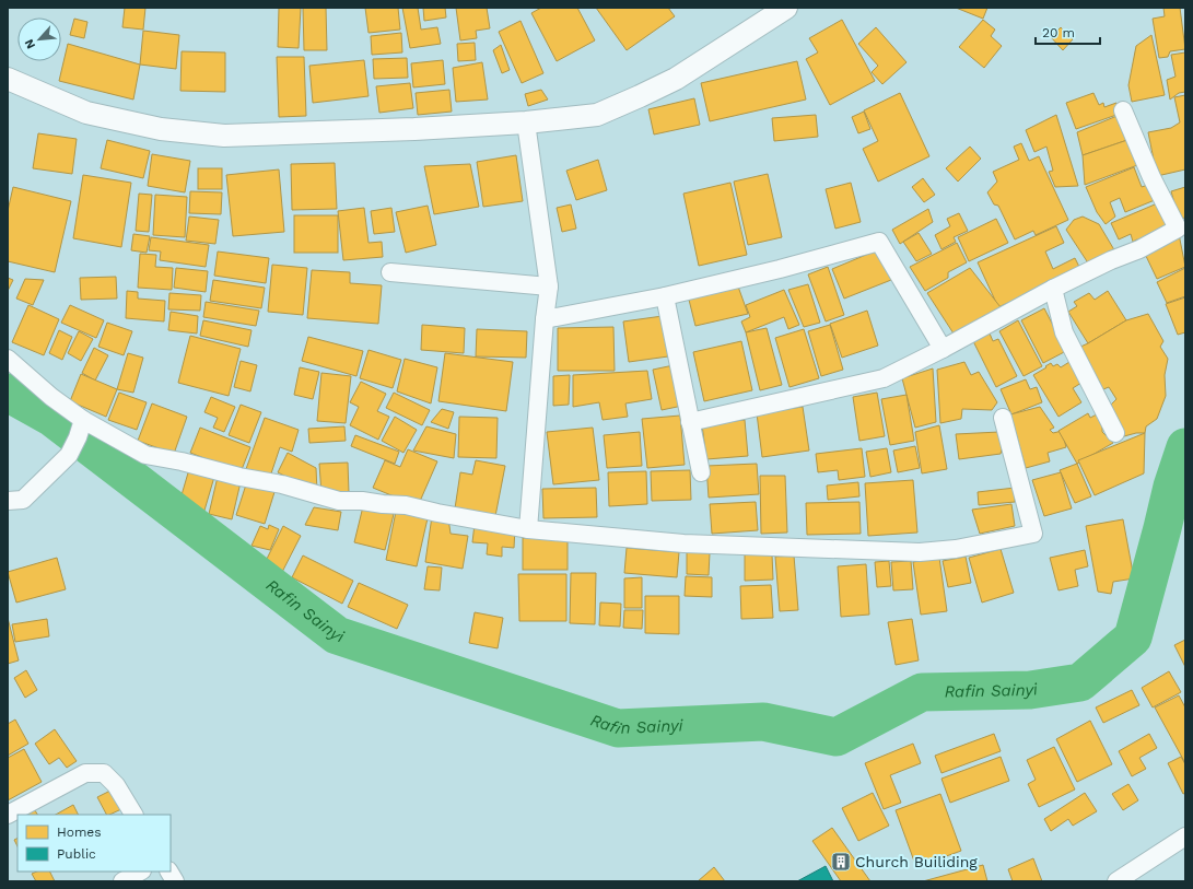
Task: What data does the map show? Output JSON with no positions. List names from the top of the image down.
{
  "water": ["Rafin Sainyi"],
  "places": {
    "building": ["Church Builiding"]
  },
  "legend": ["Homes", "Public"],
  "scale_bar": "20 m",
  "north": "bottom left"
}
